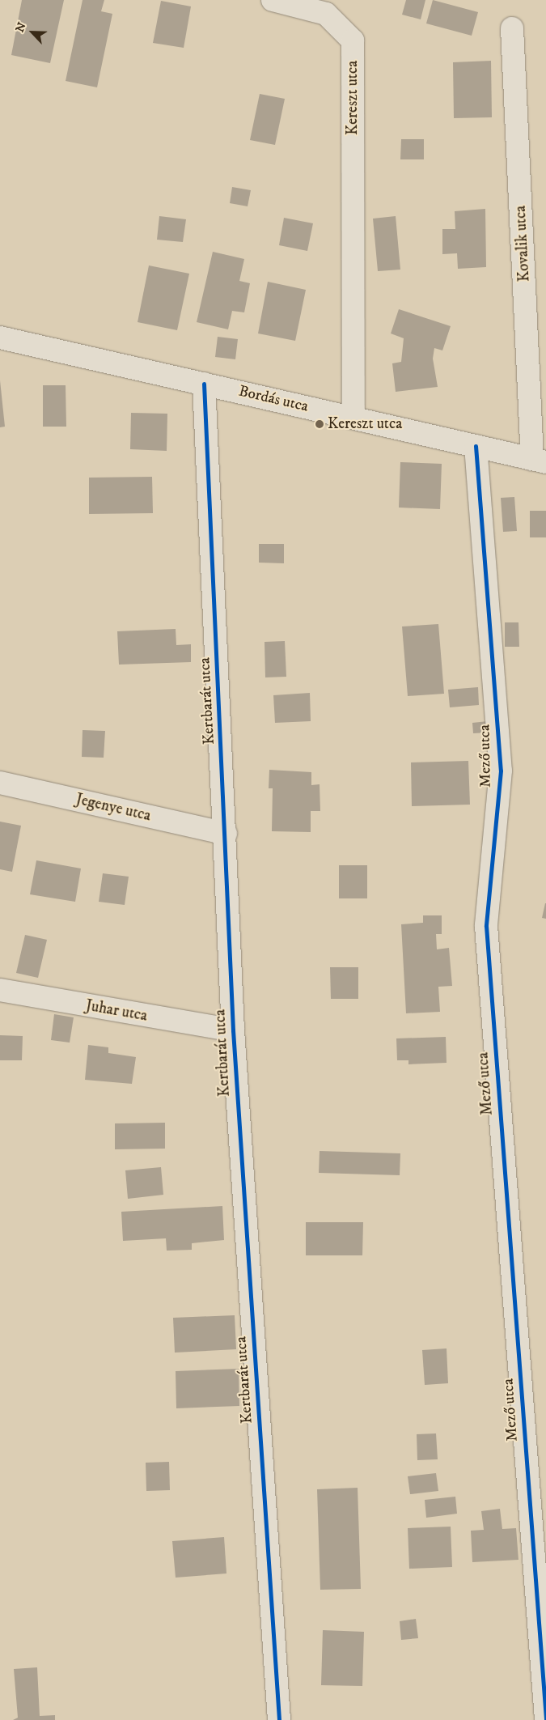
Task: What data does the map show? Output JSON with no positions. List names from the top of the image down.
{
  "streets": {
    "street": [
      "Kereszt utca",
      "Kovalik utca",
      "Bordás utca",
      "Kertbarát utca",
      "Mező utca",
      "Jegenye utca",
      "Juhar utca"
    ]
  },
  "crossings": [
    ["Kereszt utca", "Bordás utca"],
    ["Kovalik utca", "Bordás utca"],
    ["Bordás utca", "Kertbarát utca"],
    ["Bordás utca", "Mező utca"],
    ["Kertbarát utca", "Jegenye utca"],
    ["Kertbarát utca", "Juhar utca"]
  ],
  "places": ["Kereszt utca"],
  "north": "top left"
}
